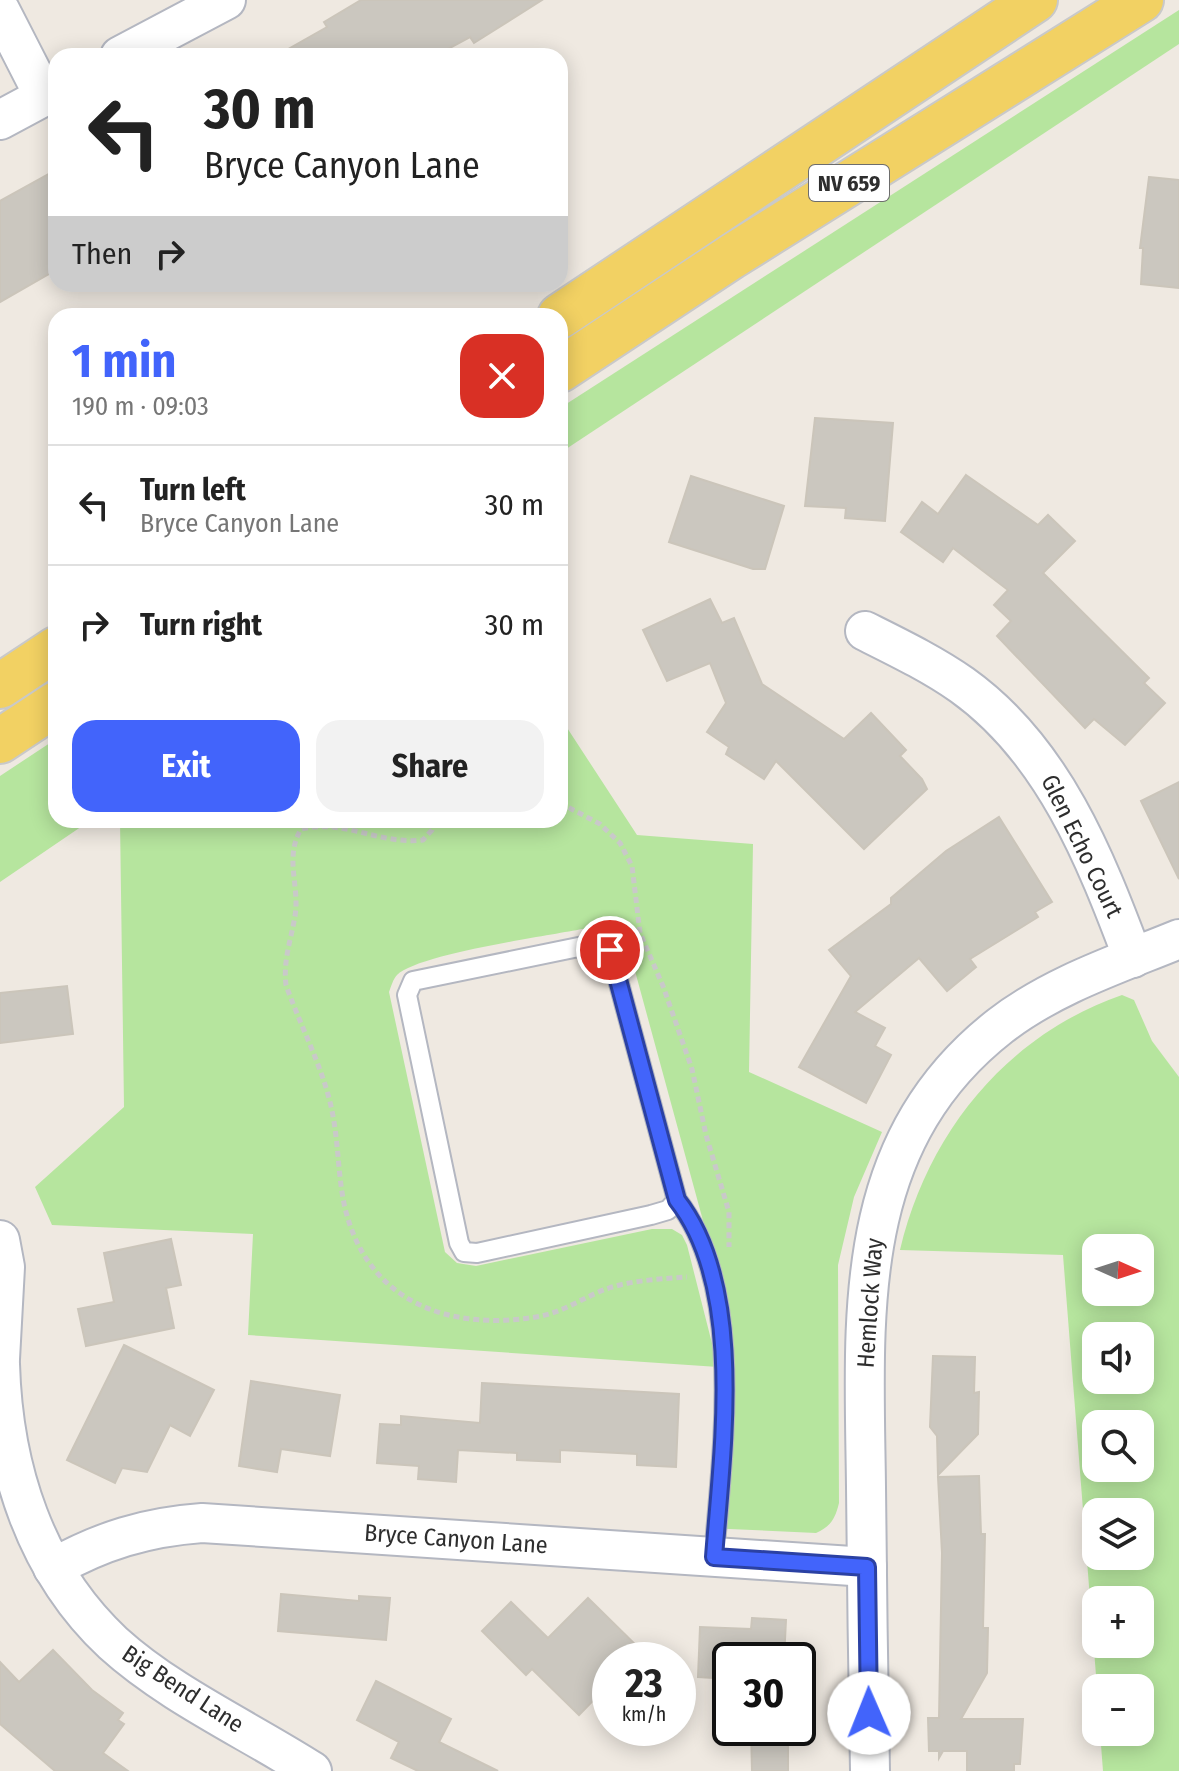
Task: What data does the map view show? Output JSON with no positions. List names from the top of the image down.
{
  "streets": {
    "main road": ["NV 659"],
    "street": [
      "Glen Echo Court",
      "Hemlock Way",
      "Bryce Canyon Lane",
      "Big Bend Lane"
    ]
  },
  "crossings": [
    ["Glen Echo Court", "Hemlock Way"],
    ["Hemlock Way", "Bryce Canyon Lane"],
    ["Bryce Canyon Lane", "Big Bend Lane"]
  ],
  "north": "right",
  "page": {
    "turn": ["30 m", "Bryce Canyon Lane"],
    "then": "Then",
    "heading": ["1 min", "190 m · 09:03"],
    "list": [
      {
        "name": "Turn left",
        "note": "Bryce Canyon Lane",
        "value": "30 m"
      },
      {
        "name": "Turn right",
        "value": "30 m"
      }
    ],
    "buttons": ["Exit", "Share"],
    "map_buttons": ["+", "−"],
    "speed": "23 km/h",
    "limit": "30"
  }
}
